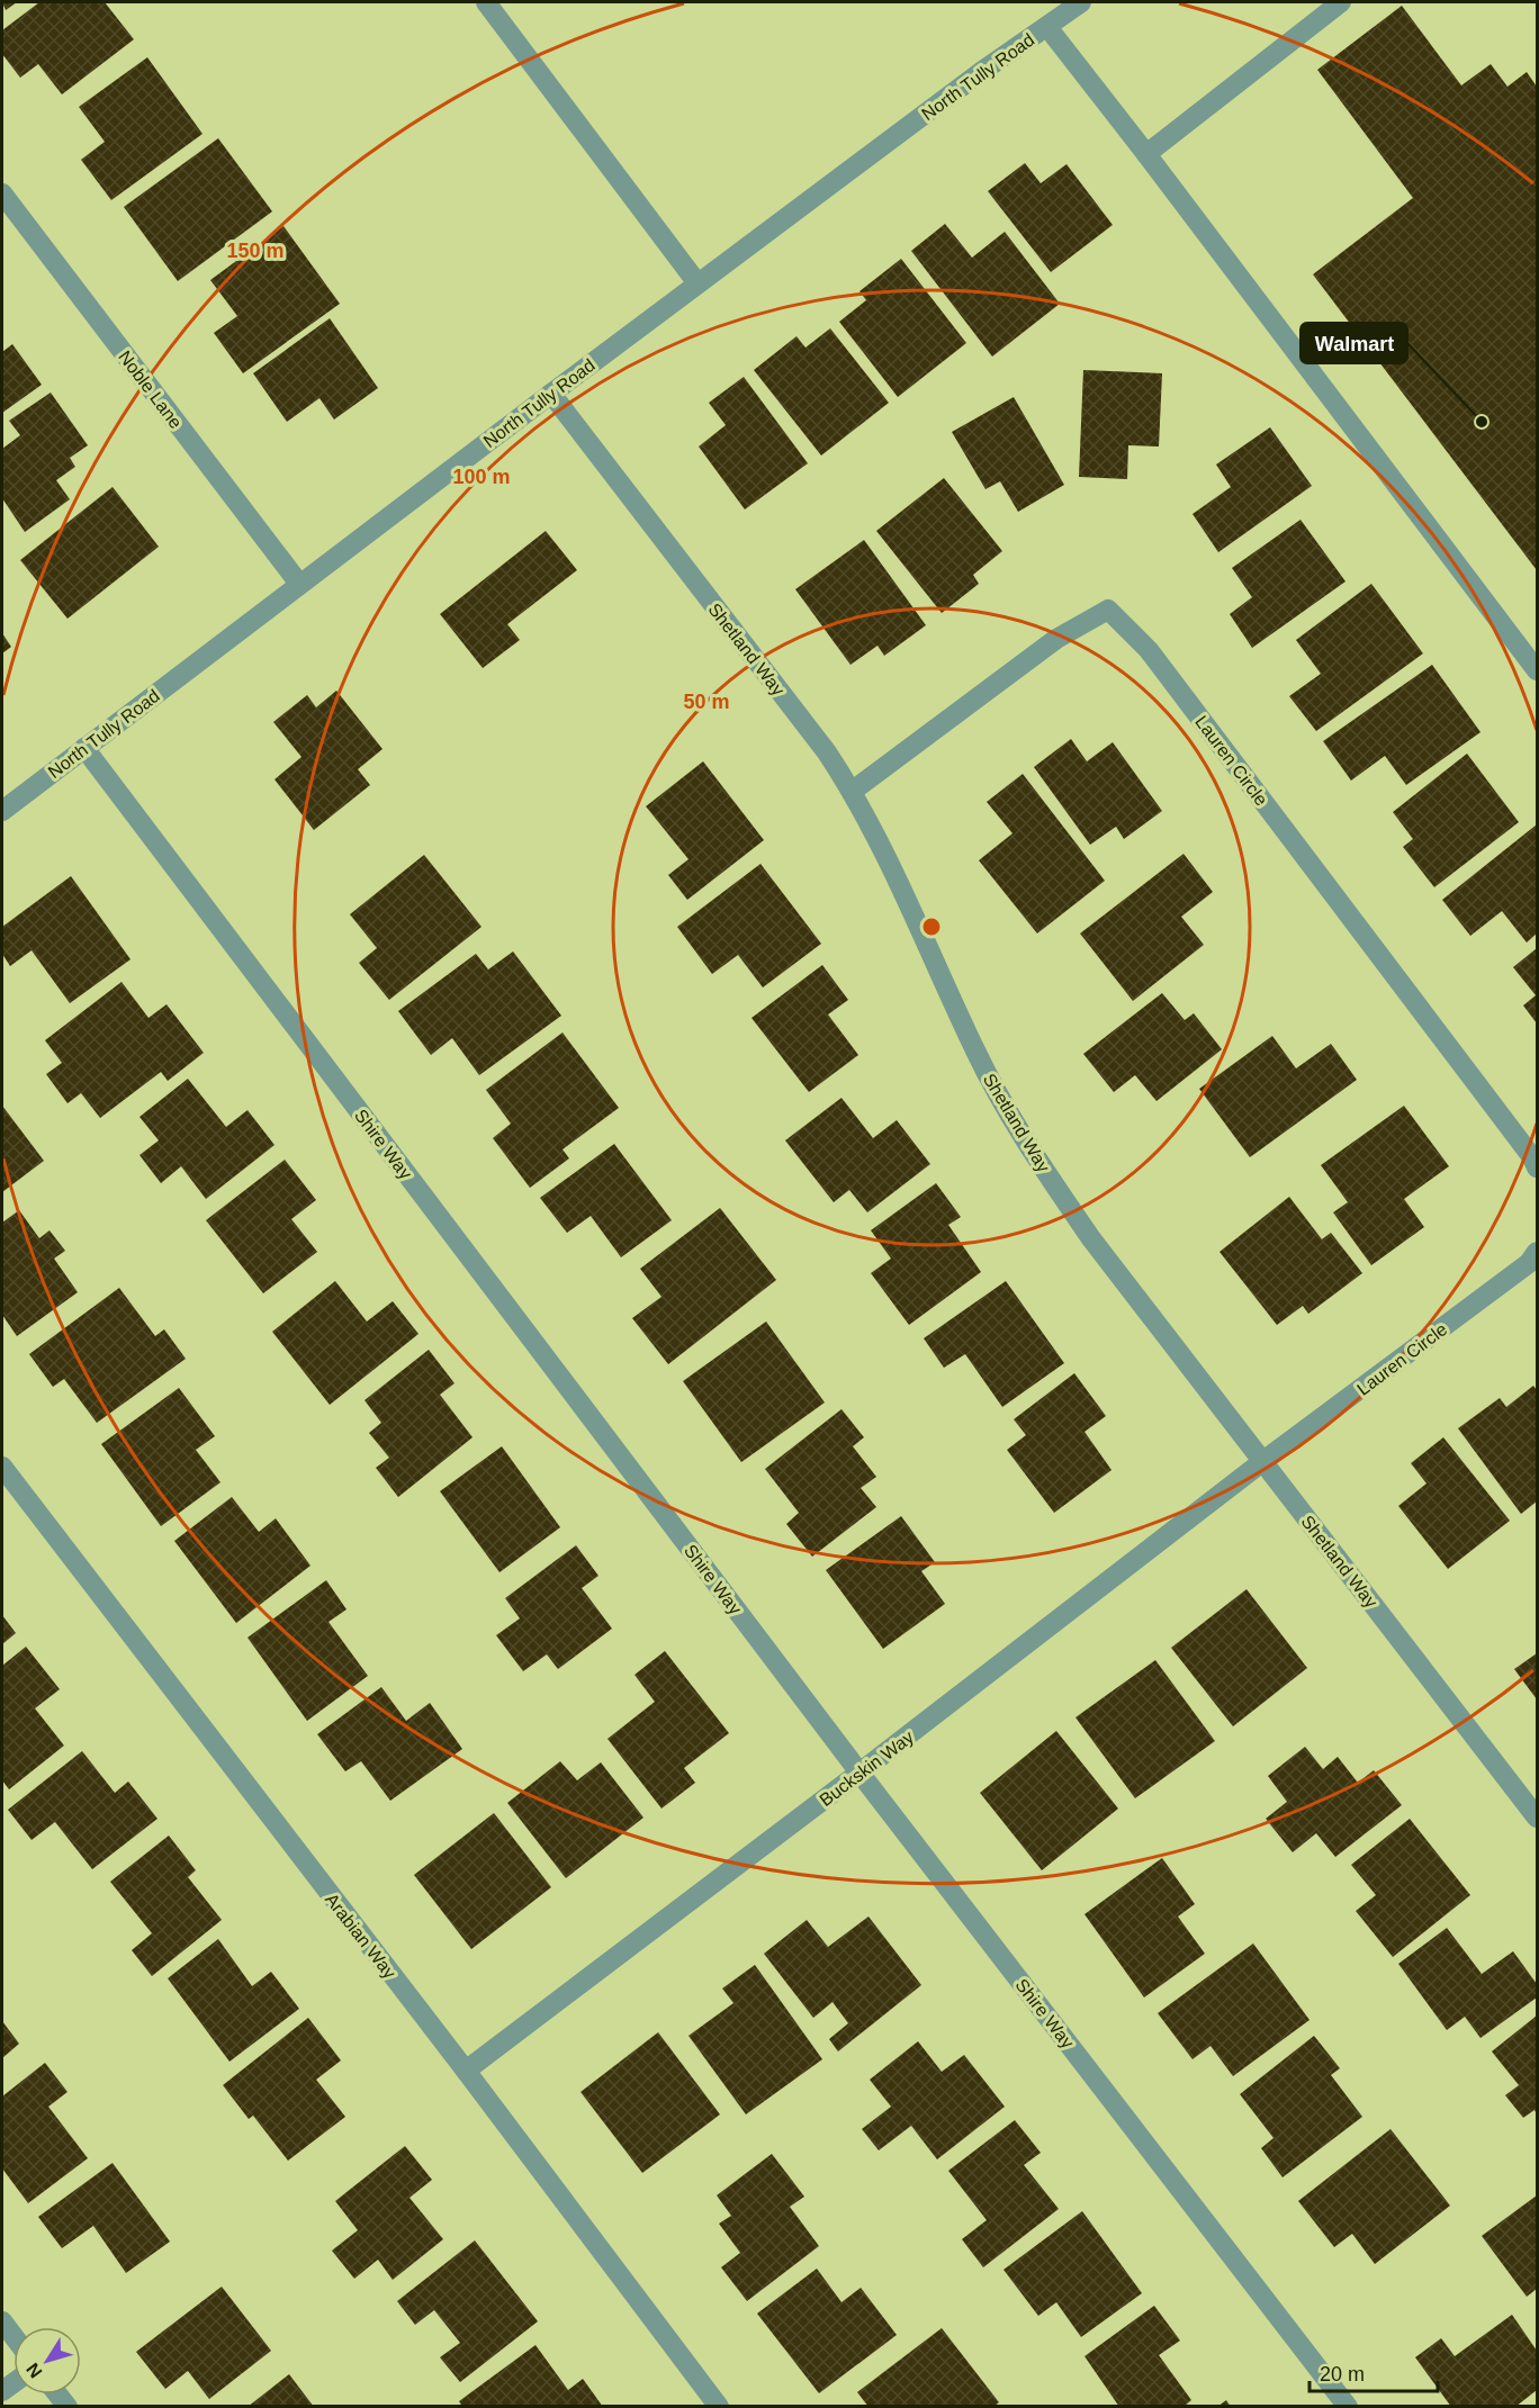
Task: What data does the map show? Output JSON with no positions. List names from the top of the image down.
{
  "streets": {
    "street": [
      "North Tully Road",
      "Noble Lane",
      "Shetland Way",
      "Lauren Circle",
      "Shire Way",
      "Buckskin Way",
      "Arabian Way"
    ]
  },
  "crossings": [
    ["North Tully Road", "Noble Lane"],
    ["North Tully Road", "Shetland Way"],
    ["North Tully Road", "Shire Way"],
    ["Shetland Way", "Lauren Circle"],
    ["Shetland Way", "Buckskin Way"],
    ["Lauren Circle", "Buckskin Way"],
    ["Shire Way", "Buckskin Way"],
    ["Buckskin Way", "Arabian Way"]
  ],
  "places": ["Walmart"],
  "scale_bar": "20 m",
  "north": "bottom left",
  "rings": ["150 m", "100 m", "50 m"]
}
